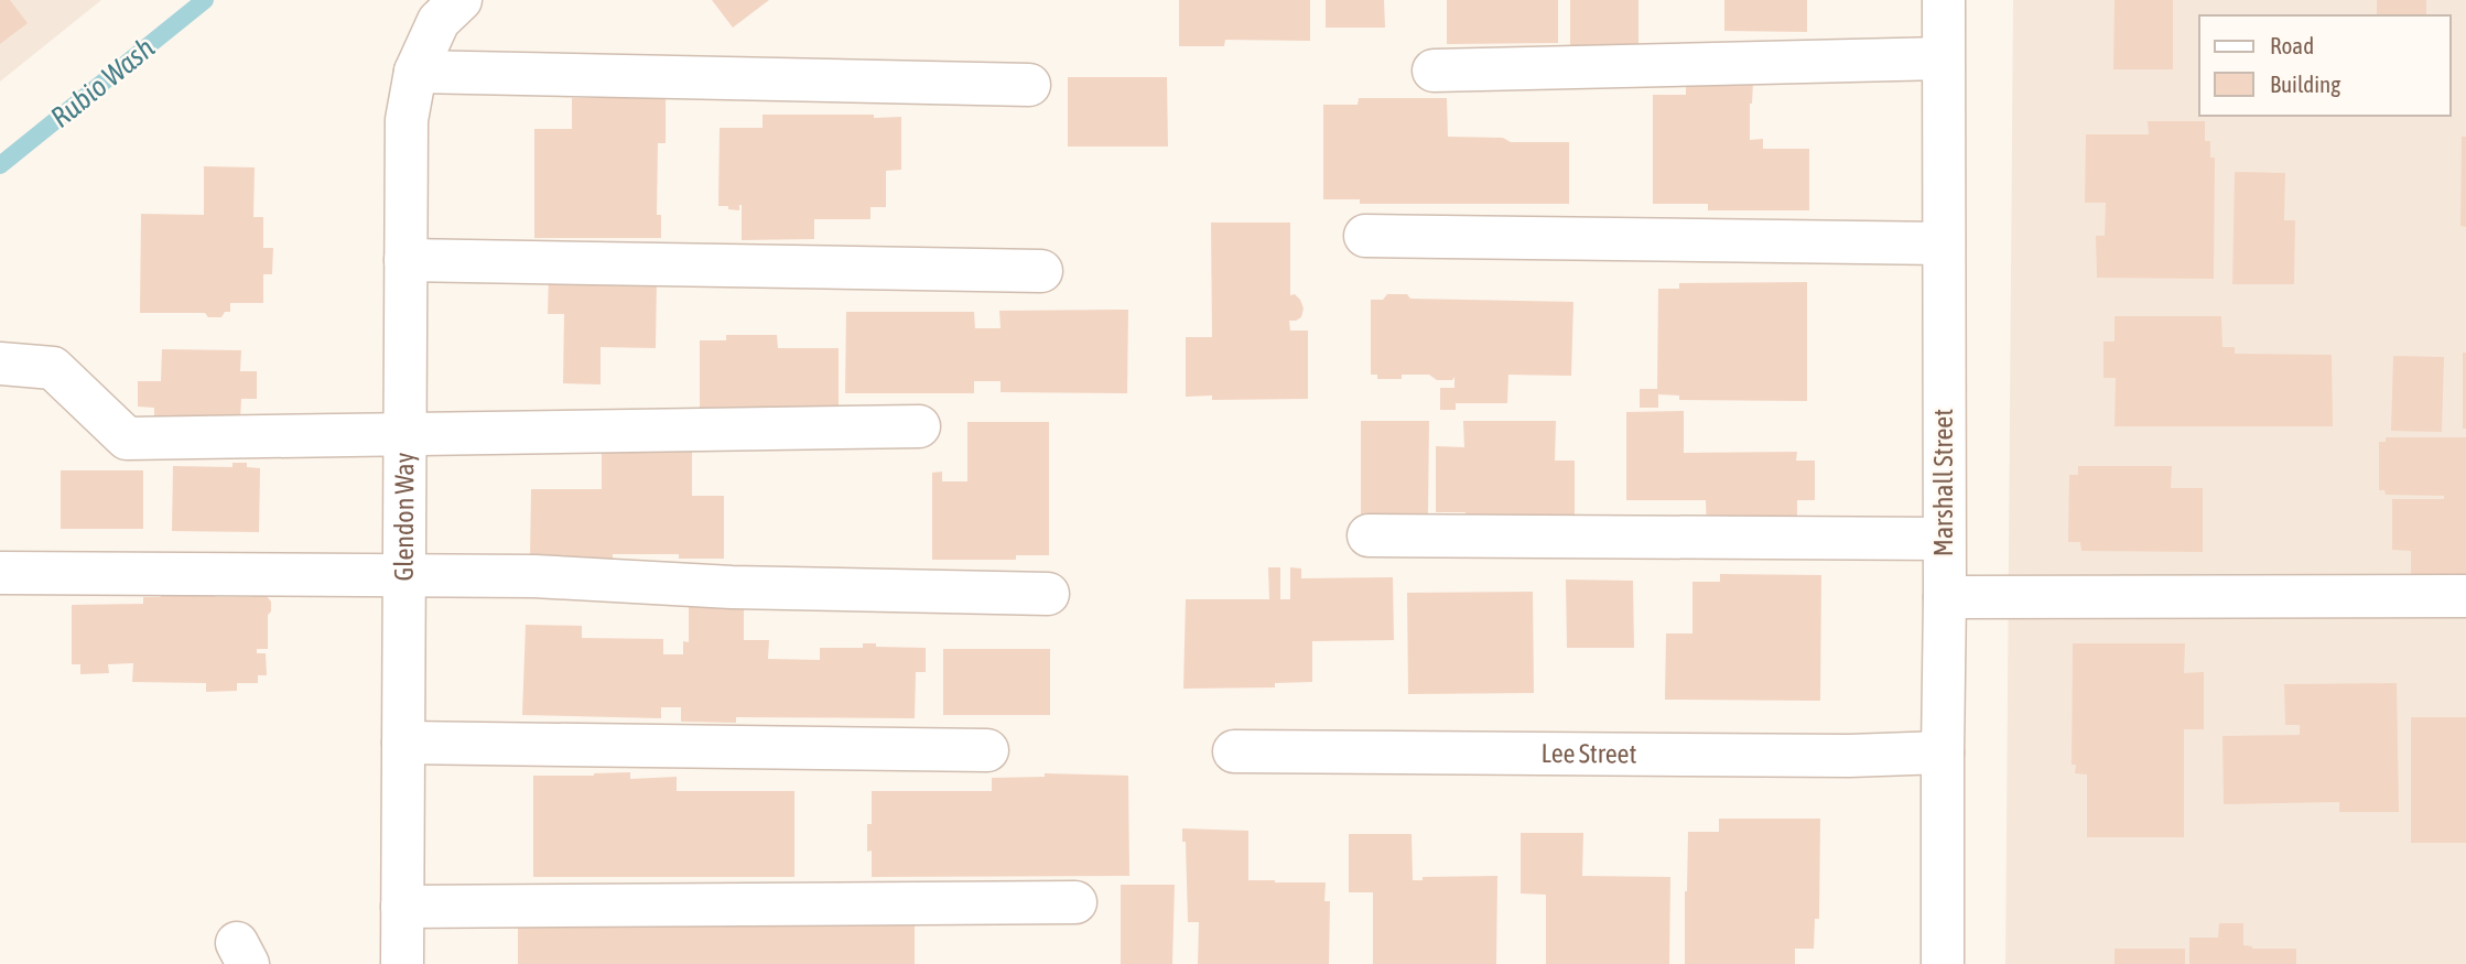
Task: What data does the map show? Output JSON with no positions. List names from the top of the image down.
{
  "streets": {
    "street": ["Marshall Street", "Glendon Way", "Lee Street"]
  },
  "crossings": [
    ["Marshall Street", "Lee Street"]
  ],
  "water": ["Rubio Wash"],
  "legend": ["Road", "Building"]
}
